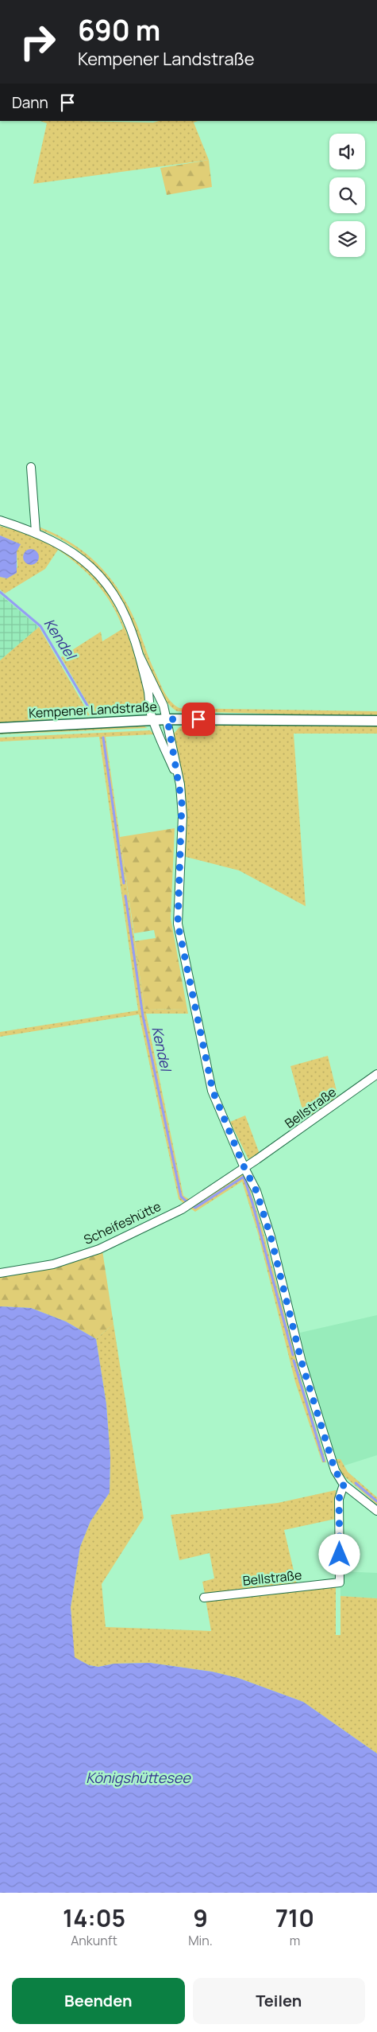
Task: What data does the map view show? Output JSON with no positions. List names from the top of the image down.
{
  "streets": {
    "street": ["Kempener Landstraße", "Bellstraße", "Scheifeshütte"]
  },
  "crossings": [
    ["Bellstraße", "Scheifeshütte"]
  ],
  "water": ["Kendel", "Königshüttesee"],
  "page": {
    "turn": ["690 m", "Kempener Landstraße"],
    "then": "Dann",
    "eta": [
      "14:05",
      "Ankunft",
      "9",
      "Min.",
      "710",
      "m"
    ],
    "buttons": ["Beenden", "Teilen"]
  }
}
